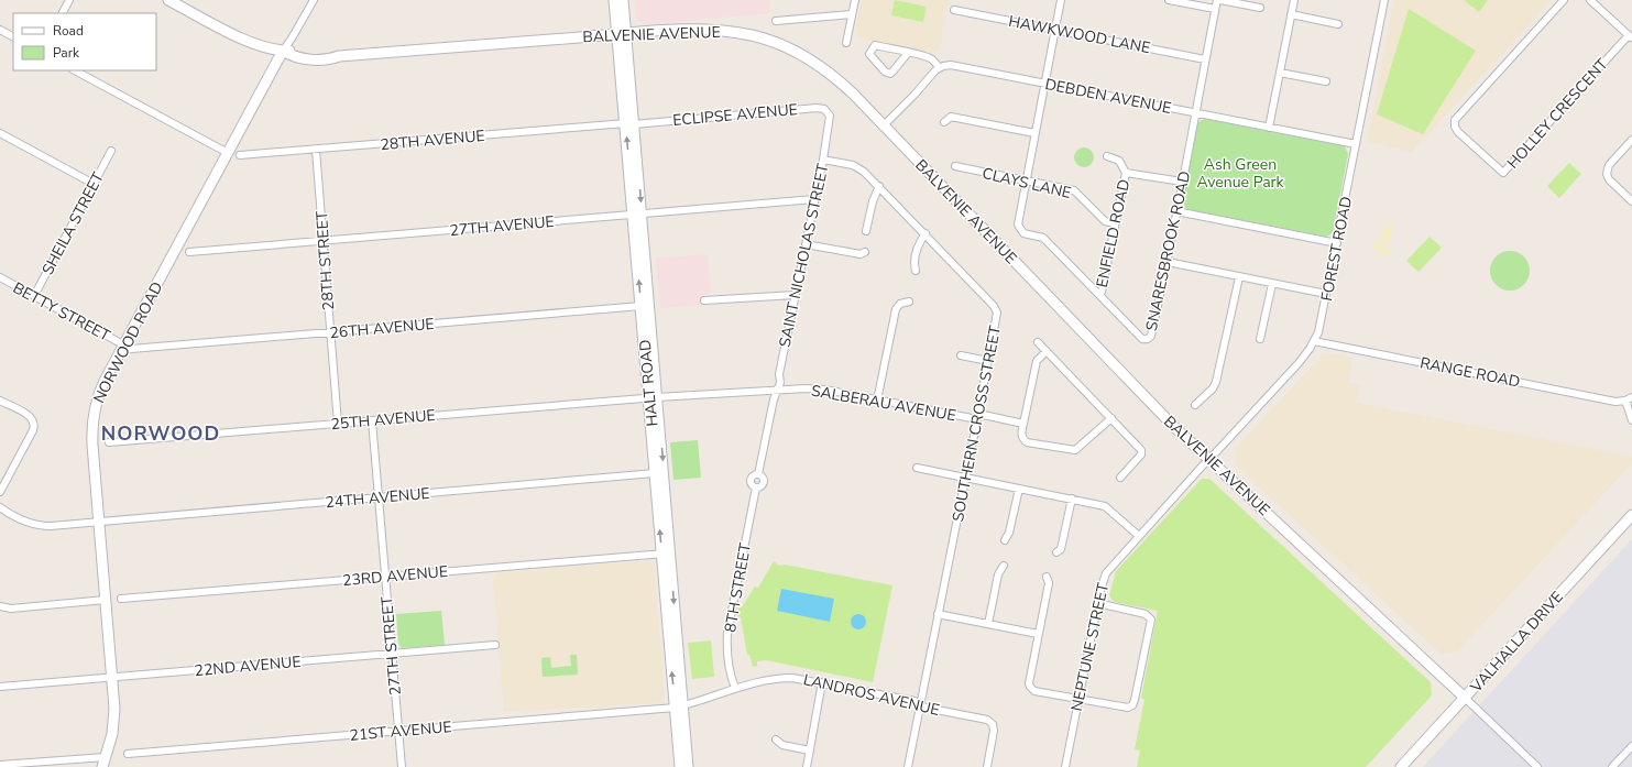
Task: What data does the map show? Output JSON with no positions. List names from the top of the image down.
{
  "streets": {
    "street": [
      "BALVENIE AVENUE",
      "HAWKWOOD LANE",
      "DEBDEN AVENUE",
      "HOLLEY CRESCENT",
      "ECLIPSE AVENUE",
      "28TH AVENUE",
      "CLAYS LANE",
      "SHEILA STREET",
      "27TH AVENUE",
      "ENFIELD ROAD",
      "FOREST ROAD",
      "SNARESBROOK ROAD",
      "SAINT NICHOLAS STREET",
      "28TH STREET",
      "BETTY STREET",
      "26TH AVENUE",
      "NORWOOD ROAD",
      "RANGE ROAD",
      "HALT ROAD",
      "SALBERAU AVENUE",
      "25TH AVENUE",
      "SOUTHERN CROSS STREET",
      "24TH AVENUE",
      "23RD AVENUE",
      "8TH STREET",
      "VALHALLA DRIVE",
      "27TH STREET",
      "NEPTUNE STREET",
      "22ND AVENUE",
      "LANDROS AVENUE",
      "21ST AVENUE"
    ]
  },
  "crossings": [
    ["BALVENIE AVENUE", "FOREST ROAD"],
    ["BALVENIE AVENUE", "NORWOOD ROAD"],
    ["BALVENIE AVENUE", "HALT ROAD"],
    ["BALVENIE AVENUE", "VALHALLA DRIVE"],
    ["BALVENIE AVENUE", "NEPTUNE STREET"],
    ["HAWKWOOD LANE", "SNARESBROOK ROAD"],
    ["DEBDEN AVENUE", "FOREST ROAD"],
    ["DEBDEN AVENUE", "SNARESBROOK ROAD"],
    ["ECLIPSE AVENUE", "28TH AVENUE"],
    ["ECLIPSE AVENUE", "SAINT NICHOLAS STREET"],
    ["ECLIPSE AVENUE", "HALT ROAD"],
    ["28TH AVENUE", "28TH STREET"],
    ["28TH AVENUE", "HALT ROAD"],
    ["CLAYS LANE", "ENFIELD ROAD"],
    ["SHEILA STREET", "BETTY STREET"],
    ["27TH AVENUE", "SAINT NICHOLAS STREET"],
    ["27TH AVENUE", "28TH STREET"],
    ["27TH AVENUE", "HALT ROAD"],
    ["ENFIELD ROAD", "SNARESBROOK ROAD"],
    ["FOREST ROAD", "RANGE ROAD"],
    ["FOREST ROAD", "NEPTUNE STREET"],
    ["SAINT NICHOLAS STREET", "SALBERAU AVENUE"],
    ["SAINT NICHOLAS STREET", "SOUTHERN CROSS STREET"],
    ["SAINT NICHOLAS STREET", "8TH STREET"],
    ["28TH STREET", "26TH AVENUE"],
    ["28TH STREET", "25TH AVENUE"],
    ["BETTY STREET", "26TH AVENUE"],
    ["BETTY STREET", "NORWOOD ROAD"],
    ["26TH AVENUE", "NORWOOD ROAD"],
    ["26TH AVENUE", "HALT ROAD"],
    ["NORWOOD ROAD", "24TH AVENUE"],
    ["NORWOOD ROAD", "22ND AVENUE"],
    ["HALT ROAD", "SALBERAU AVENUE"],
    ["HALT ROAD", "25TH AVENUE"],
    ["HALT ROAD", "24TH AVENUE"],
    ["HALT ROAD", "23RD AVENUE"],
    ["HALT ROAD", "LANDROS AVENUE"],
    ["HALT ROAD", "21ST AVENUE"],
    ["SALBERAU AVENUE", "25TH AVENUE"],
    ["SALBERAU AVENUE", "SOUTHERN CROSS STREET"],
    ["SALBERAU AVENUE", "8TH STREET"],
    ["25TH AVENUE", "27TH STREET"],
    ["SOUTHERN CROSS STREET", "LANDROS AVENUE"],
    ["24TH AVENUE", "27TH STREET"],
    ["23RD AVENUE", "27TH STREET"],
    ["8TH STREET", "LANDROS AVENUE"],
    ["27TH STREET", "22ND AVENUE"],
    ["27TH STREET", "21ST AVENUE"],
    ["LANDROS AVENUE", "21ST AVENUE"]
  ],
  "districts": ["NORWOOD"],
  "parks": ["Ash Green Avenue Park"],
  "legend": ["Road", "Park"]
}
